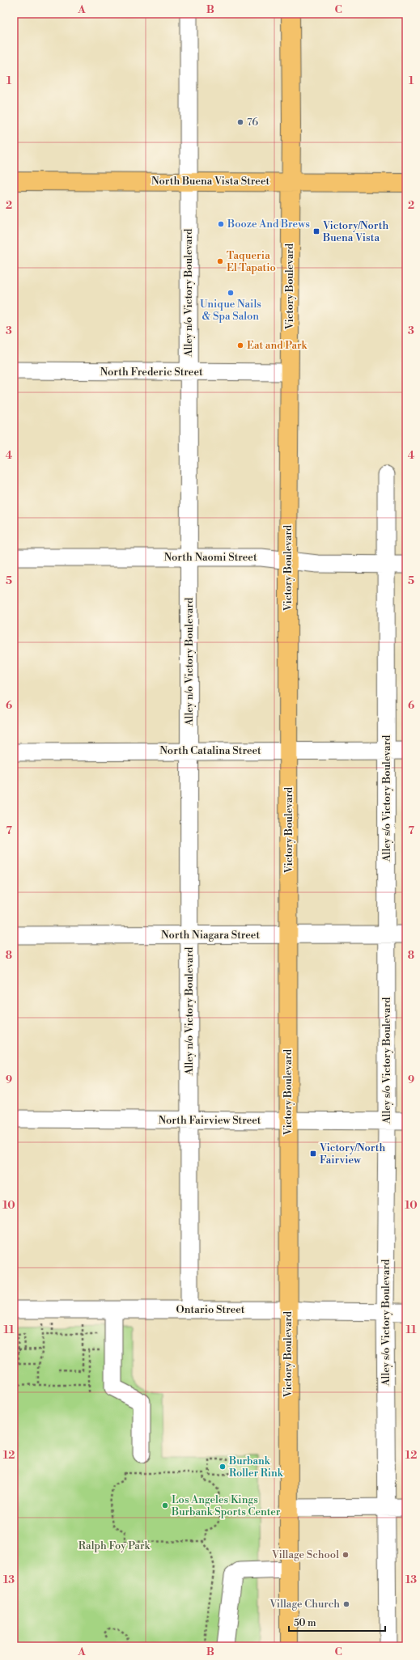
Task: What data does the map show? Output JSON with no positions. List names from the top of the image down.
{
  "streets": {
    "main road": ["North Buena Vista Street", "Victory Boulevard"],
    "street": [
      "Alley n/o Victory Boulevard",
      "North Frederic Street",
      "North Naomi Street",
      "North Catalina Street",
      "Alley s/o Victory Boulevard",
      "North Niagara Street",
      "North Fairview Street",
      "Ontario Street"
    ]
  },
  "crossings": [
    ["North Buena Vista Street", "Victory Boulevard"],
    ["North Buena Vista Street", "Alley n/o Victory Boulevard"],
    ["Victory Boulevard", "North Frederic Street"],
    ["Victory Boulevard", "North Naomi Street"],
    ["Victory Boulevard", "North Catalina Street"],
    ["Victory Boulevard", "North Niagara Street"],
    ["Victory Boulevard", "North Fairview Street"],
    ["Victory Boulevard", "Ontario Street"],
    ["Alley n/o Victory Boulevard", "North Frederic Street"],
    ["Alley n/o Victory Boulevard", "North Naomi Street"],
    ["Alley n/o Victory Boulevard", "North Catalina Street"],
    ["Alley n/o Victory Boulevard", "North Niagara Street"],
    ["Alley n/o Victory Boulevard", "North Fairview Street"],
    ["Alley n/o Victory Boulevard", "Ontario Street"],
    ["North Naomi Street", "Alley s/o Victory Boulevard"],
    ["North Catalina Street", "Alley s/o Victory Boulevard"],
    ["Alley s/o Victory Boulevard", "North Niagara Street"],
    ["Alley s/o Victory Boulevard", "North Fairview Street"],
    ["Alley s/o Victory Boulevard", "Ontario Street"]
  ],
  "parks": ["Ralph Foy Park"],
  "places": {
    "other": [
      "76",
      "Booze And Brews",
      "Taqueria El Tapatio",
      "Unique Nails & Spa Salon",
      "Eat and Park",
      "Burbank Roller Rink",
      "Los Angeles Kings Burbank Sports Center",
      "Village School",
      "Village Church"
    ],
    "transit": ["Victory/North Buena Vista", "Victory/North Fairview"]
  },
  "scale_bar": "50 m",
  "grid": {
    "columns": ["A", "B", "C"],
    "rows": [
      "1",
      "2",
      "3",
      "4",
      "5",
      "6",
      "7",
      "8",
      "9",
      "10",
      "11",
      "12",
      "13"
    ]
  }
}
